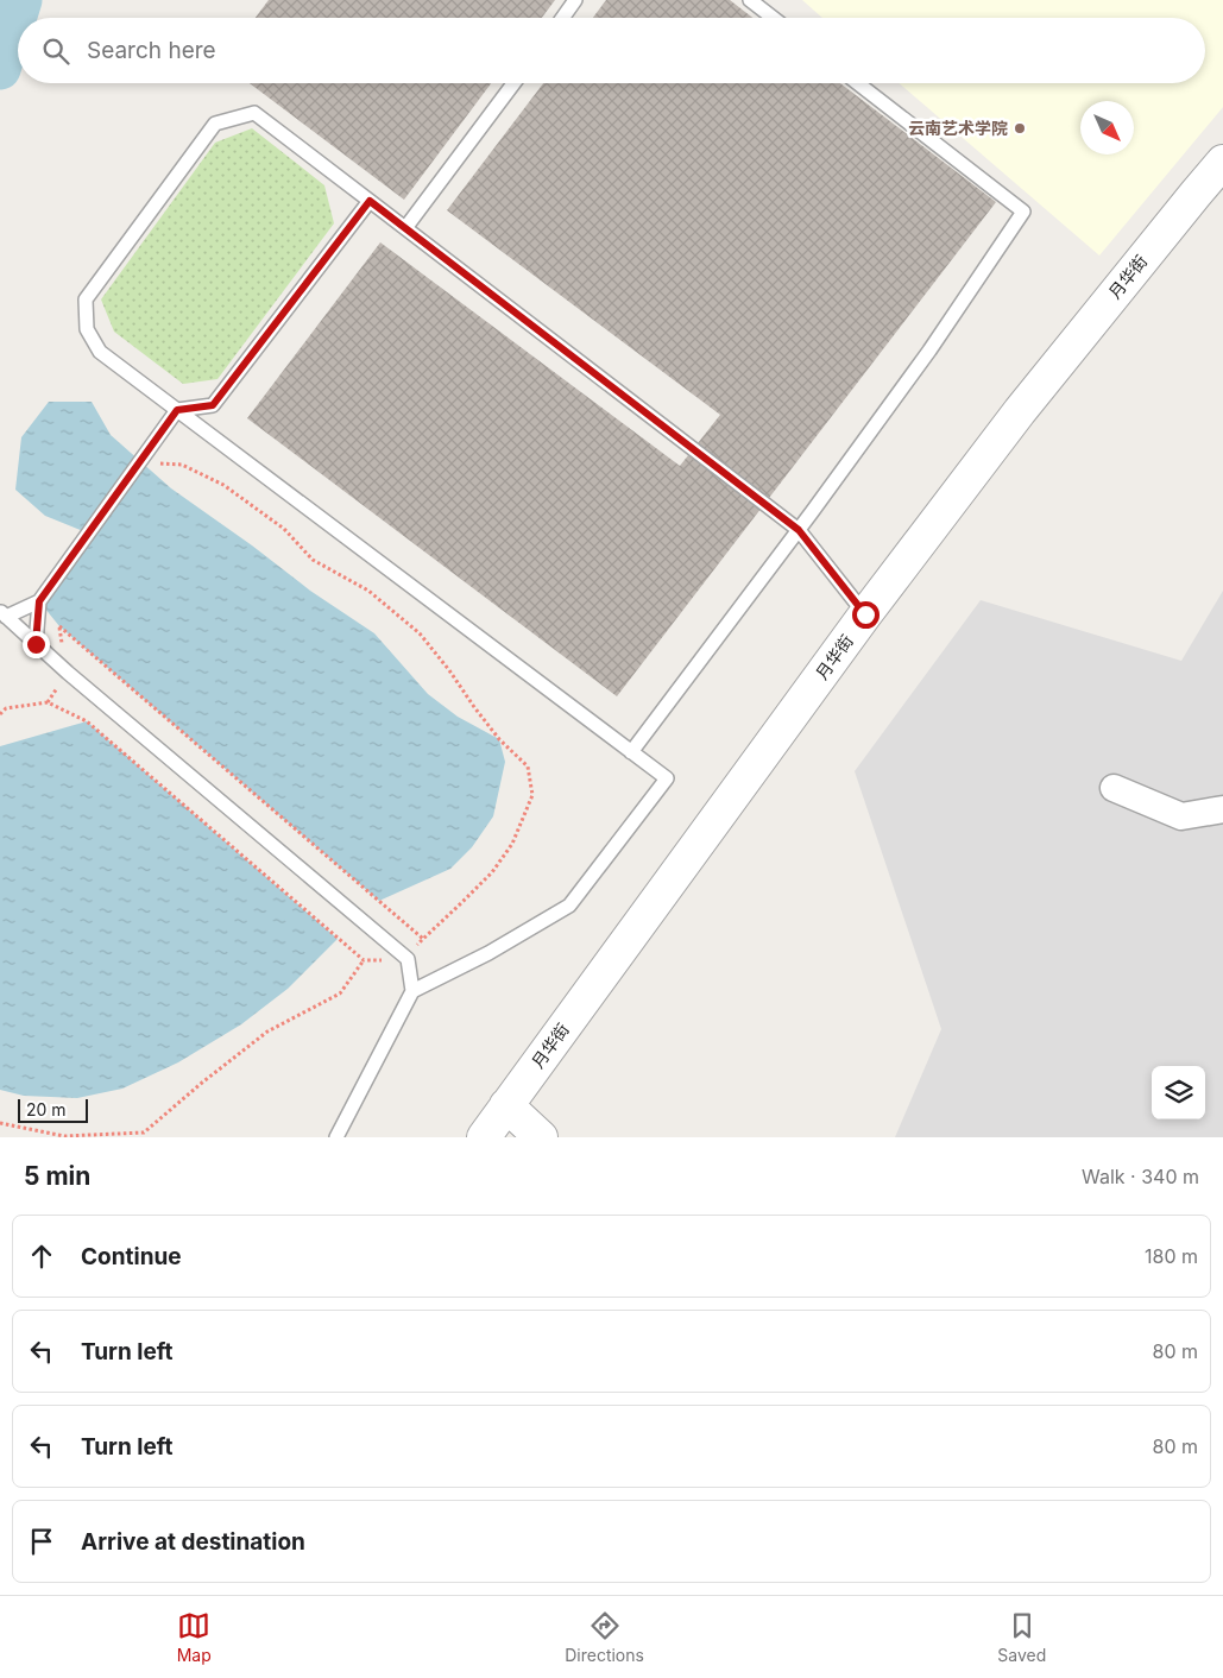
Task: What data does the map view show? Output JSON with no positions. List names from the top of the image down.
{
  "streets": {
    "street": ["月华街"]
  },
  "places": ["云南艺术学院"],
  "scale_bar": "20 m",
  "north": "bottom right",
  "page": {
    "search": "Search here",
    "scale": "20 m",
    "heading": ["5 min", "Walk · 340 m"],
    "list": [
      ["Continue", "180 m"],
      ["Turn left", "80 m"],
      ["Turn left", "80 m"],
      "Arrive at destination"
    ],
    "nav": ["Map", "Directions", "Saved"]
  }
}
